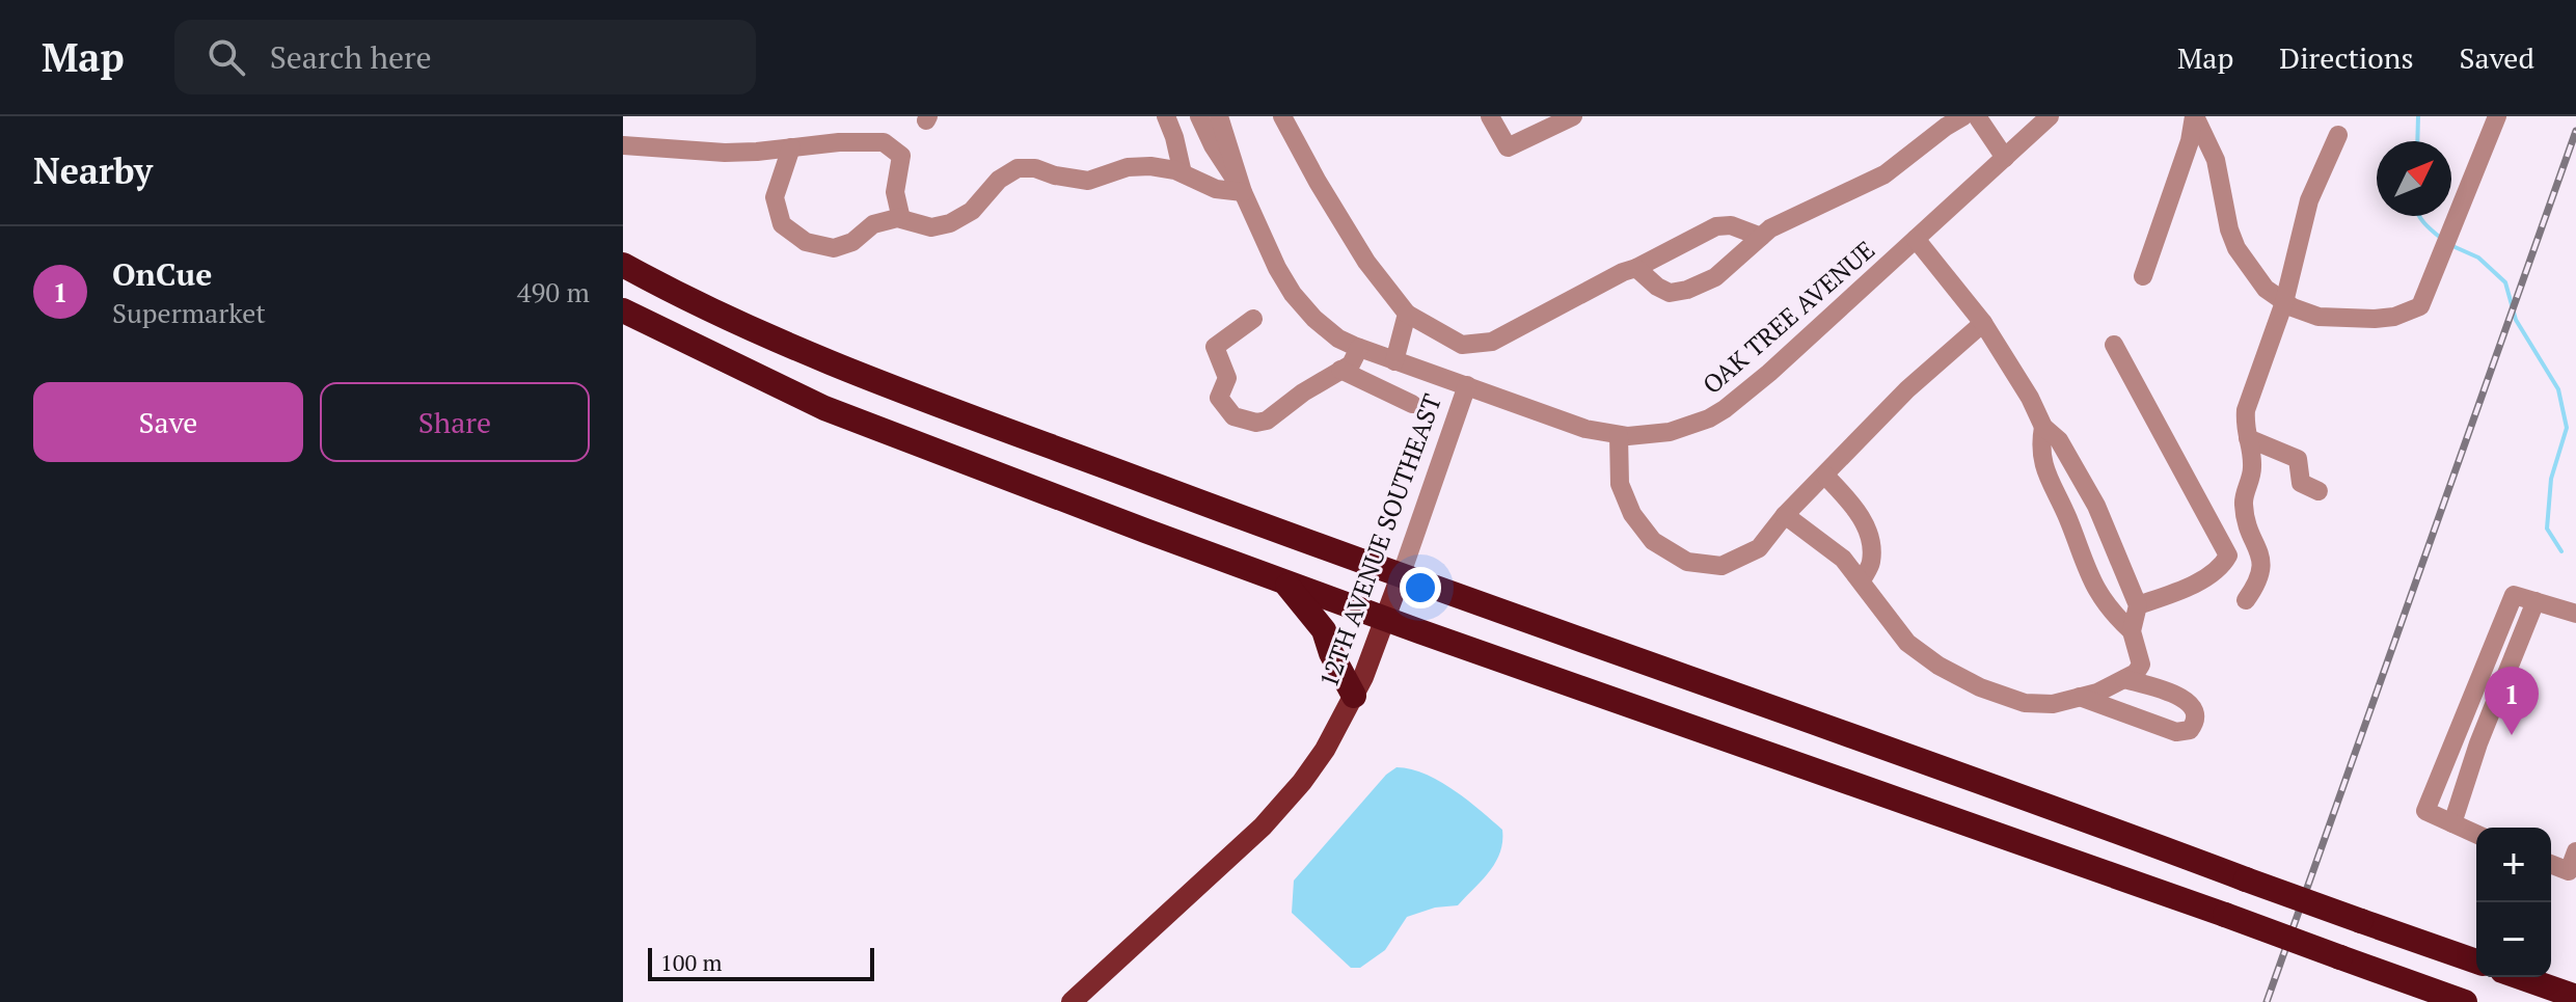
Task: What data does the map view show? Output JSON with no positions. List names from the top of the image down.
{
  "streets": {
    "main road": ["12TH AVENUE SOUTHEAST"],
    "street": ["OAK TREE AVENUE"]
  },
  "crossings": [
    ["OAK TREE AVENUE", "12TH AVENUE SOUTHEAST"]
  ],
  "scale_bar": "100 m",
  "north": "top right",
  "page": {
    "header": "Map",
    "search": "Search here",
    "nav": ["Map", "Directions", "Saved"],
    "heading": "Nearby",
    "list": [
      {
        "mark": "1",
        "name": "OnCue",
        "note": "Supermarket",
        "value": "490 m"
      }
    ],
    "buttons": ["Save", "Share"],
    "pins": "1",
    "map_buttons": ["+", "−"],
    "scale": "100 m"
  }
}
